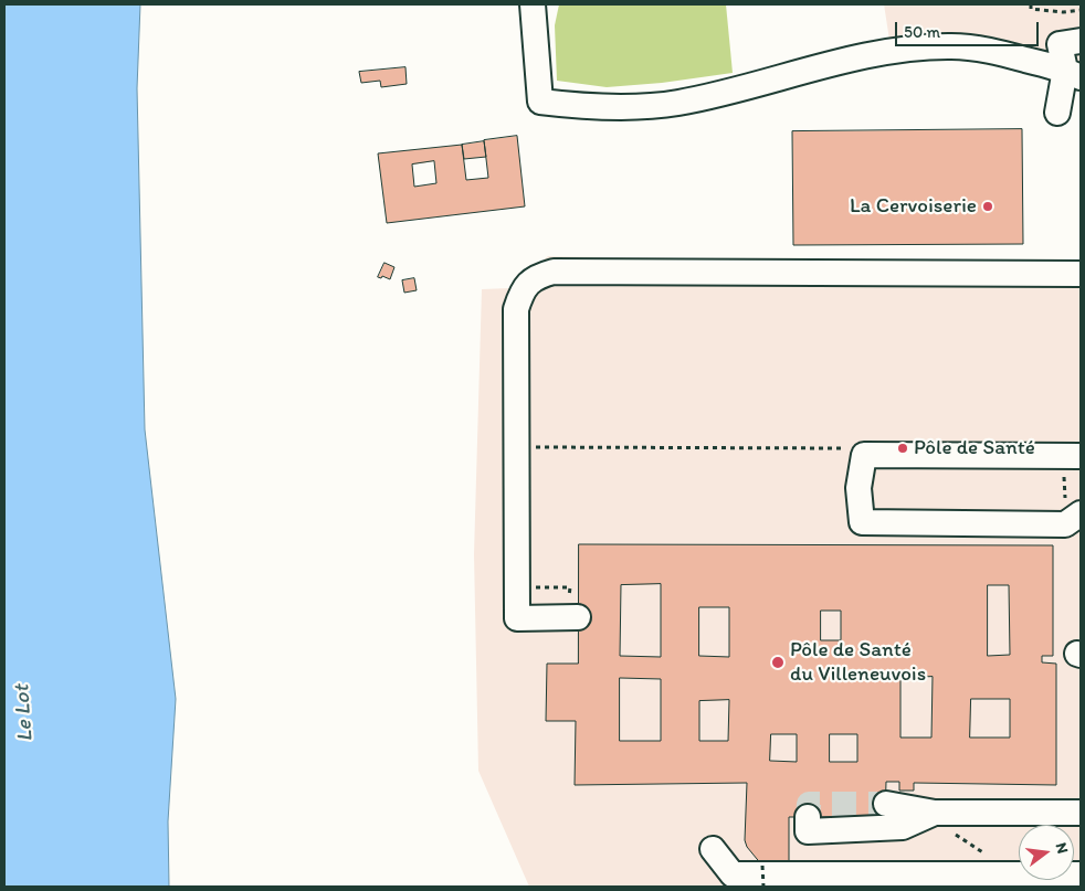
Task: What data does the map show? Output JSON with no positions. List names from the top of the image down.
{
  "water": ["Le Lot"],
  "places": ["La Cervoiserie", "Pôle de Santé", "Pôle de Santé du Villeneuvois"],
  "scale_bar": "50 m",
  "north": "right"
}
